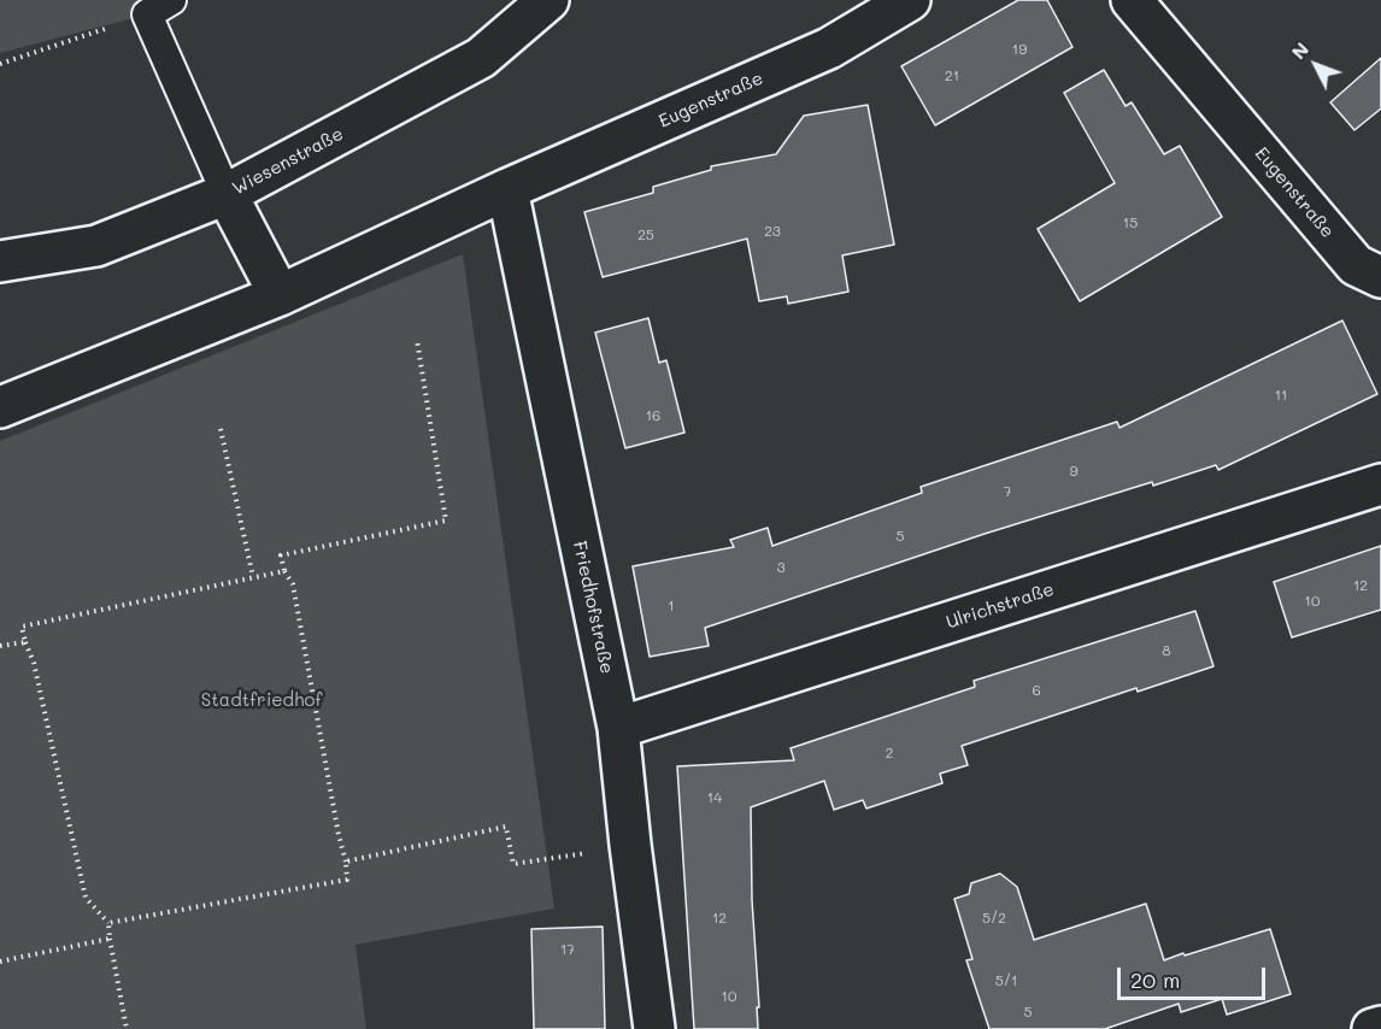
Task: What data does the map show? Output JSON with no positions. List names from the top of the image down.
{
  "streets": {
    "street": [
      "Eugenstraße",
      "Wiesenstraße",
      "Ulrichstraße",
      "Friedhofstraße"
    ]
  },
  "crossings": [
    ["Eugenstraße", "Friedhofstraße"],
    ["Ulrichstraße", "Friedhofstraße"]
  ],
  "parks": ["Stadtfriedhof"],
  "house_numbers": [
    "19",
    "21",
    "15",
    "23",
    "25",
    "11",
    "16",
    "9",
    "7",
    "5",
    "3",
    "12",
    "10",
    "1",
    "8",
    "6",
    "2",
    "14",
    "12",
    "5/2",
    "17",
    "5/1",
    "10",
    "5"
  ],
  "scale_bar": "20 m",
  "north": "top left"
}
